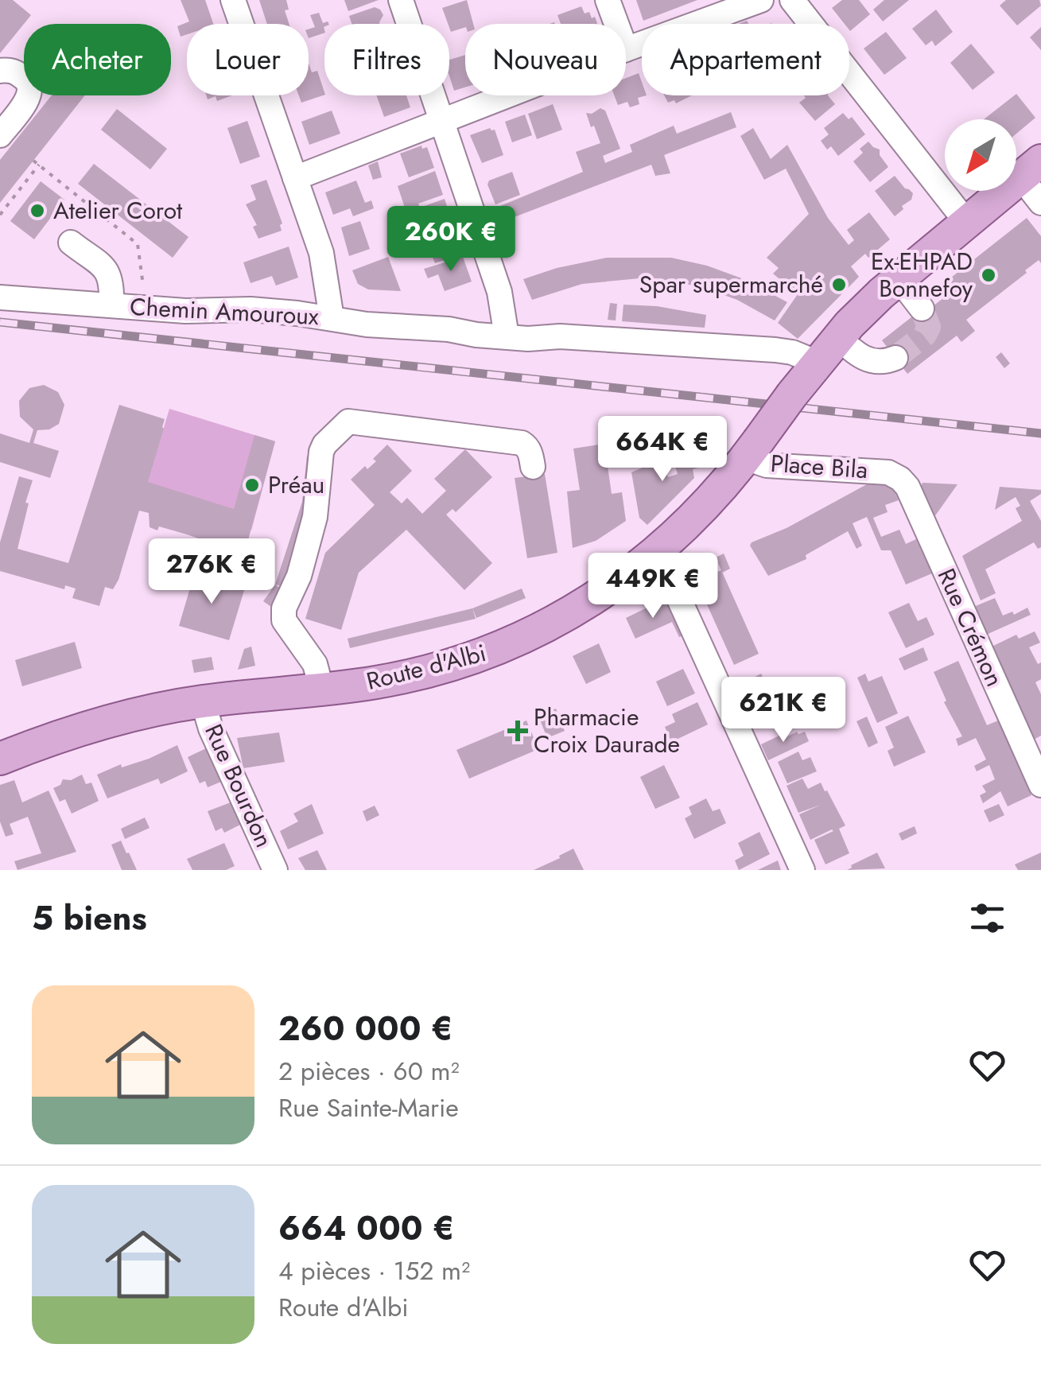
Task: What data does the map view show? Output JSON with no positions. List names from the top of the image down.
{
  "streets": {
    "main road": ["Route d'Albi"],
    "street": [
      "Chemin Amouroux",
      "Place Bila",
      "Rue Crémon",
      "Rue Bourdon"
    ]
  },
  "crossings": [
    ["Chemin Amouroux", "Route d'Albi"],
    ["Place Bila", "Rue Crémon"],
    ["Place Bila", "Route d'Albi"],
    ["Route d'Albi", "Rue Bourdon"]
  ],
  "places": {
    "other": [
      "Atelier Corot",
      "Ex-EHPAD Bonnefoy",
      "Spar supermarché",
      "Préau"
    ],
    "health": ["Pharmacie Croix Daurade"]
  },
  "north": "bottom left",
  "page": {
    "chip": [
      "Acheter",
      "Louer",
      "Filtres",
      "Nouveau",
      "Appartement"
    ],
    "price": [
      "260K €",
      "664K €",
      "276K €",
      "449K €",
      "621K €"
    ],
    "heading": "5 biens",
    "list": [
      {
        "name": "260 000 €",
        "note": "2 pièces · 60 m² · Rue Sainte-Marie"
      },
      {
        "name": "664 000 €",
        "note": "4 pièces · 152 m² · Route d'Albi"
      }
    ]
  }
}
